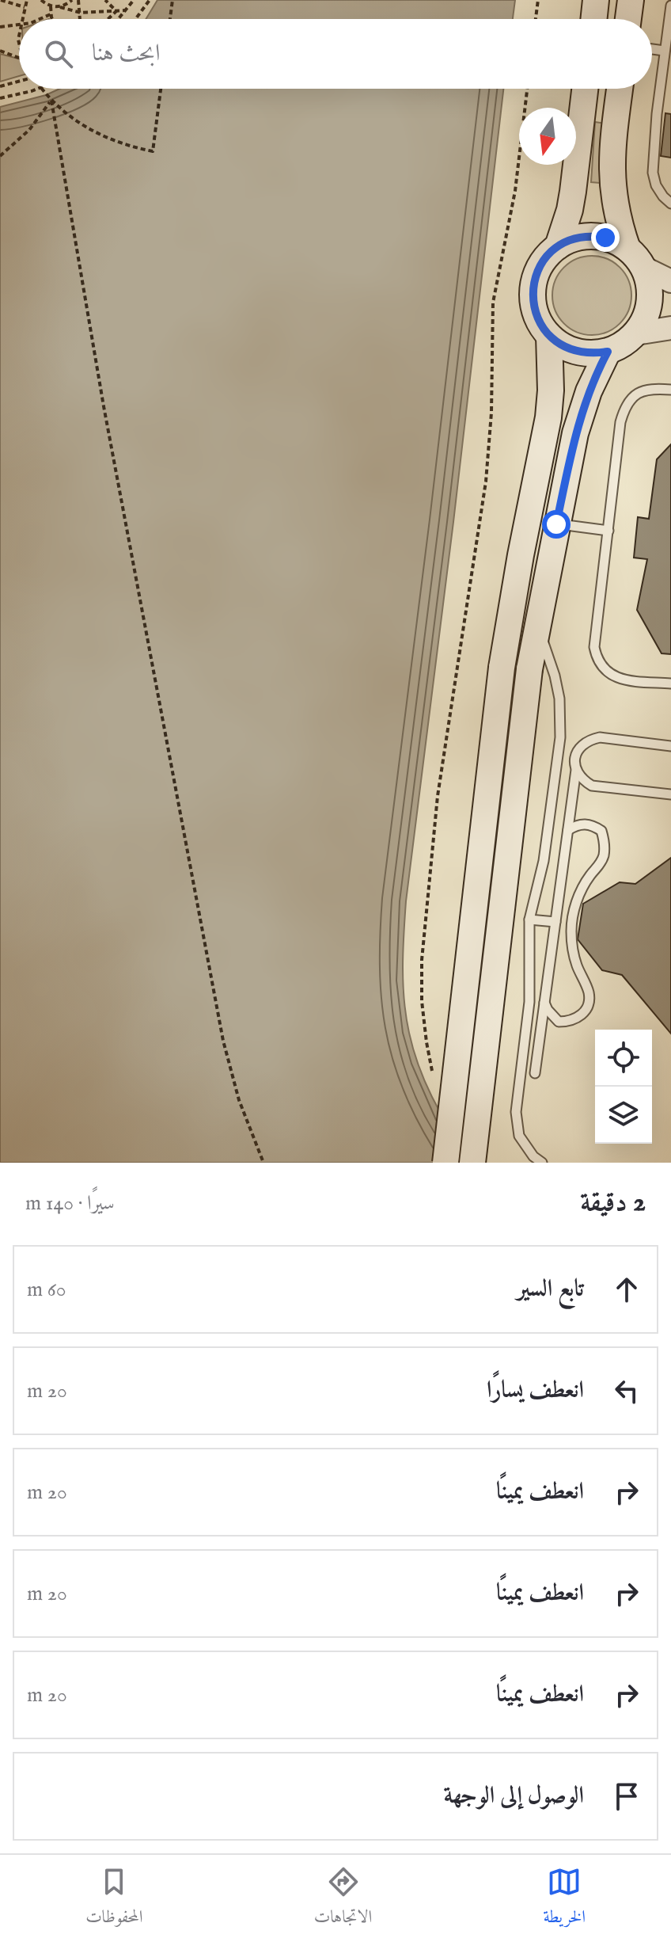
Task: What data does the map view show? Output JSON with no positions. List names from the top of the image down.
{
  "north": "bottom",
  "page": {
    "search": "ابحث هنا",
    "heading": ["2 دقيقة", "سيرًا · 140 m"],
    "list": [
      ["تابع السير", "60 m"],
      ["انعطف يسارًا", "20 m"],
      ["انعطف يمينًا", "20 m"],
      ["انعطف يمينًا", "20 m"],
      ["انعطف يمينًا", "20 m"],
      "الوصول إلى الوجهة"
    ],
    "nav": ["الخريطة", "الاتجاهات", "المحفوظات"]
  }
}
